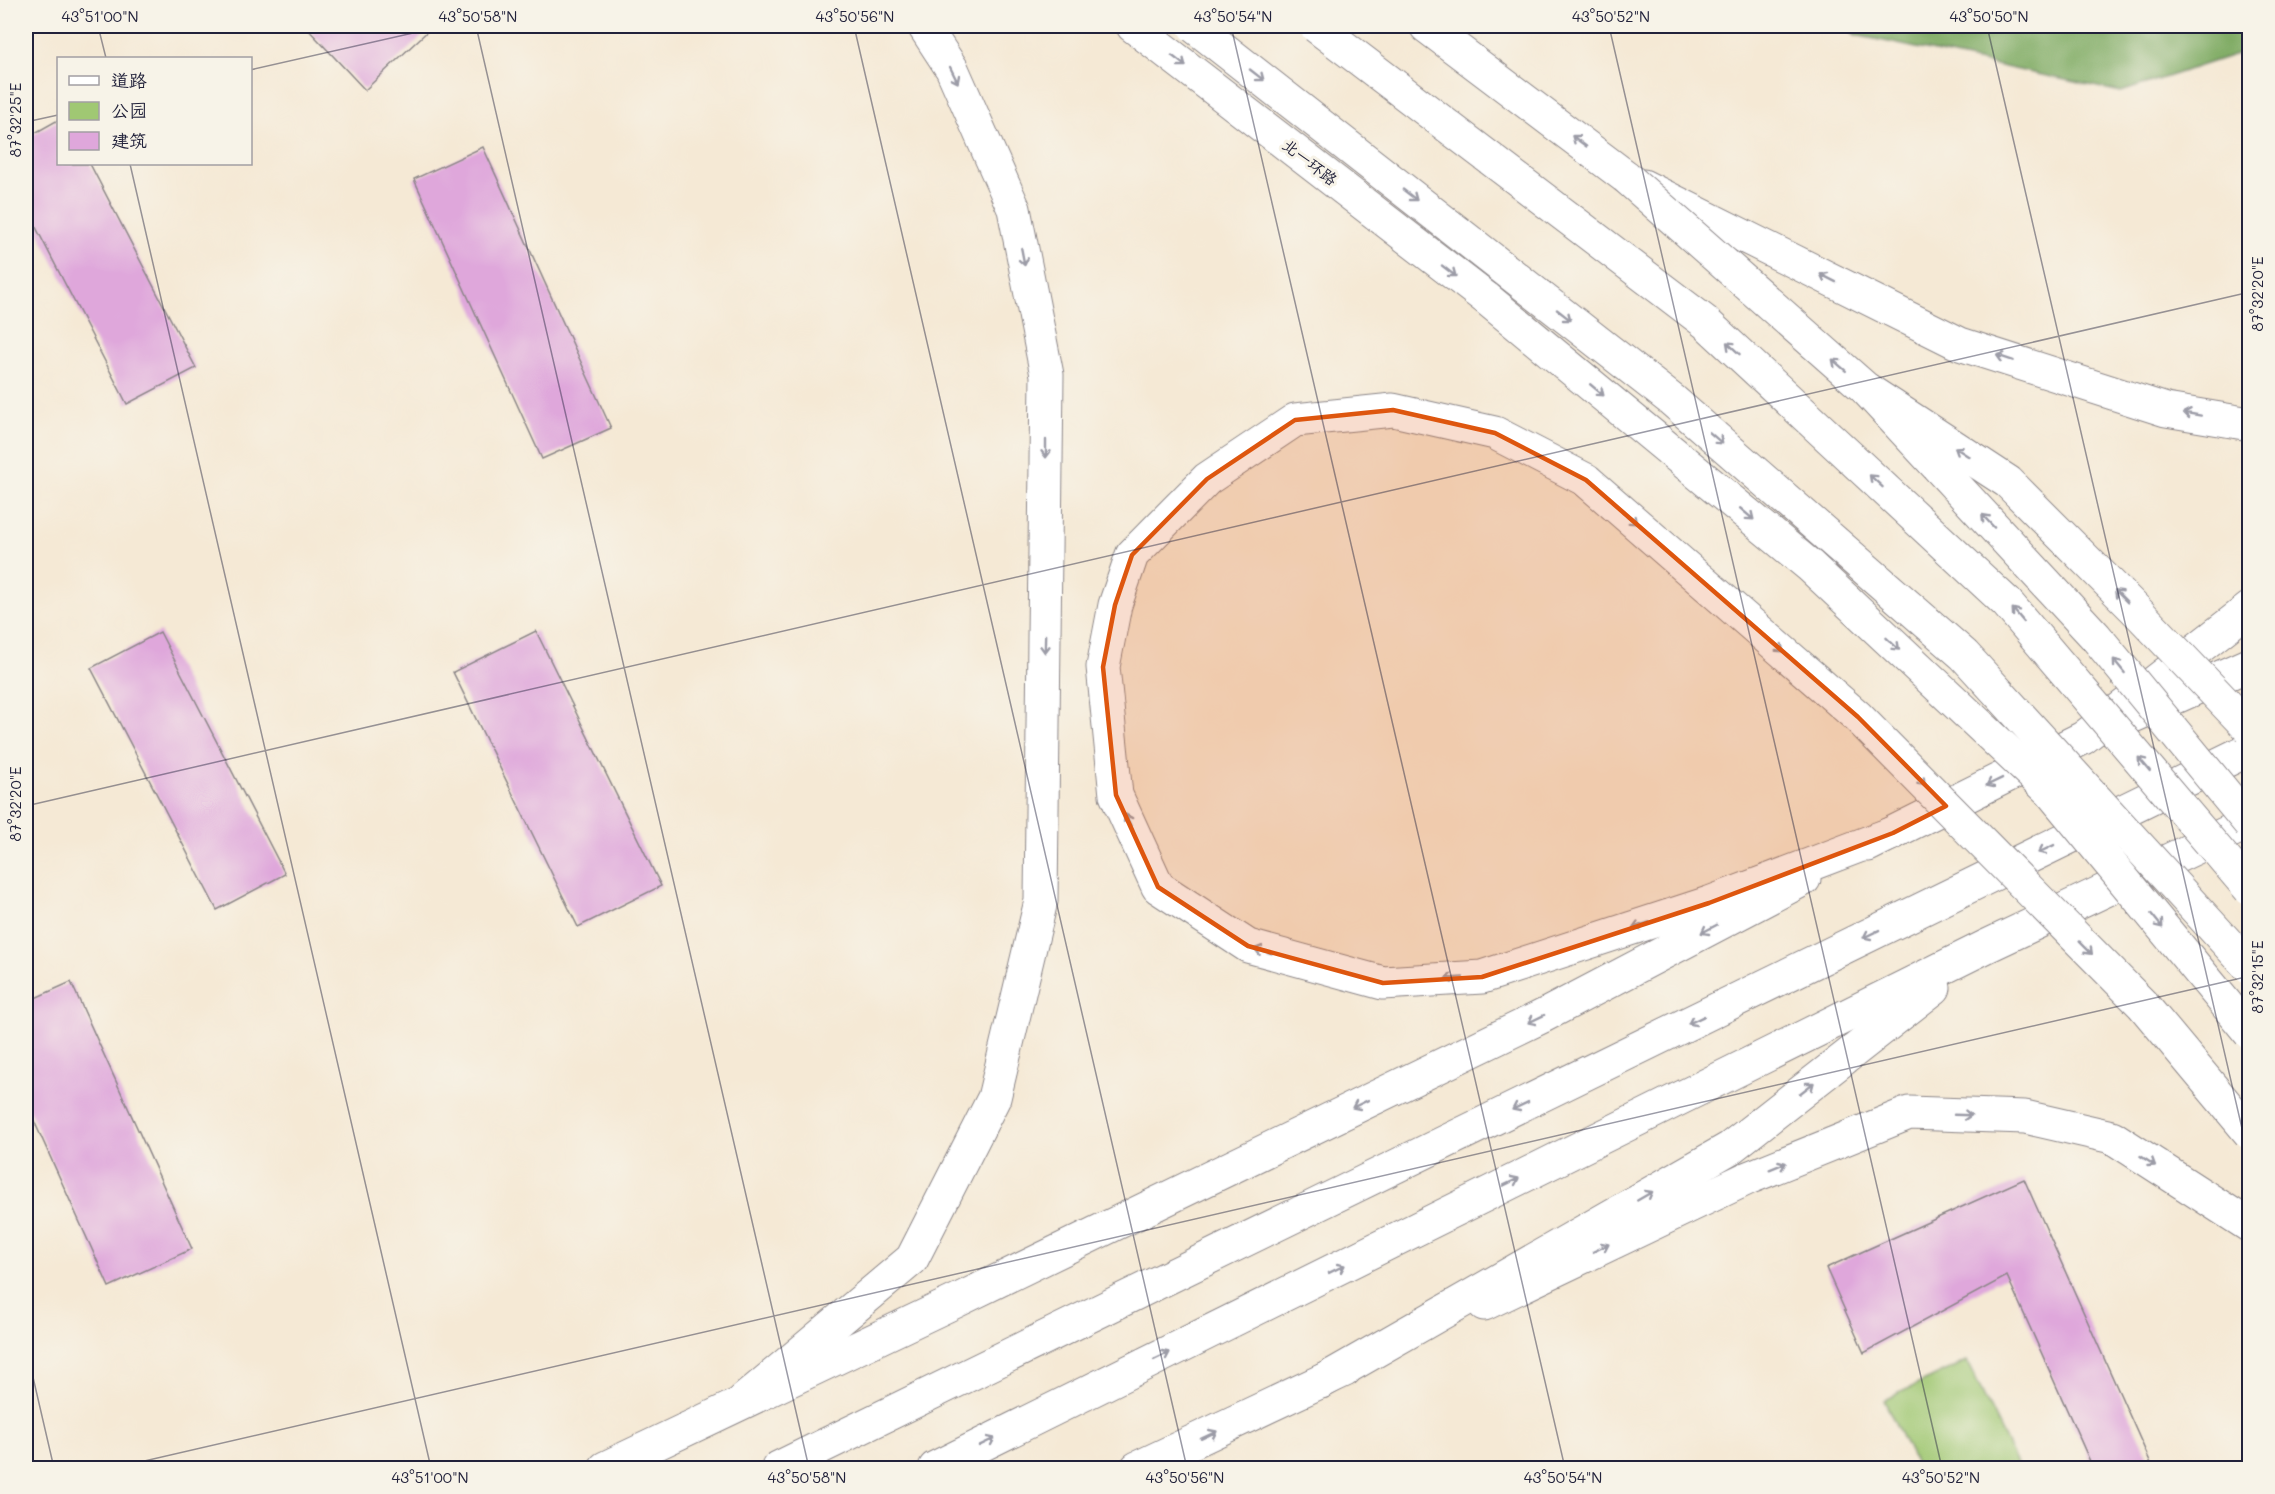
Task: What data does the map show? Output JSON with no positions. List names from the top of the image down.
{
  "streets": {
    "main road": ["北一环路"]
  },
  "legend": ["道路", "公园", "建筑"],
  "coordinates": [
    "43°51'00\"N",
    "43°50'58\"N",
    "43°50'56\"N",
    "43°50'54\"N",
    "43°50'52\"N",
    "43°50'50\"N",
    "87°32'25\"E",
    "87°32'20\"E",
    "87°32'15\"E"
  ]
}
